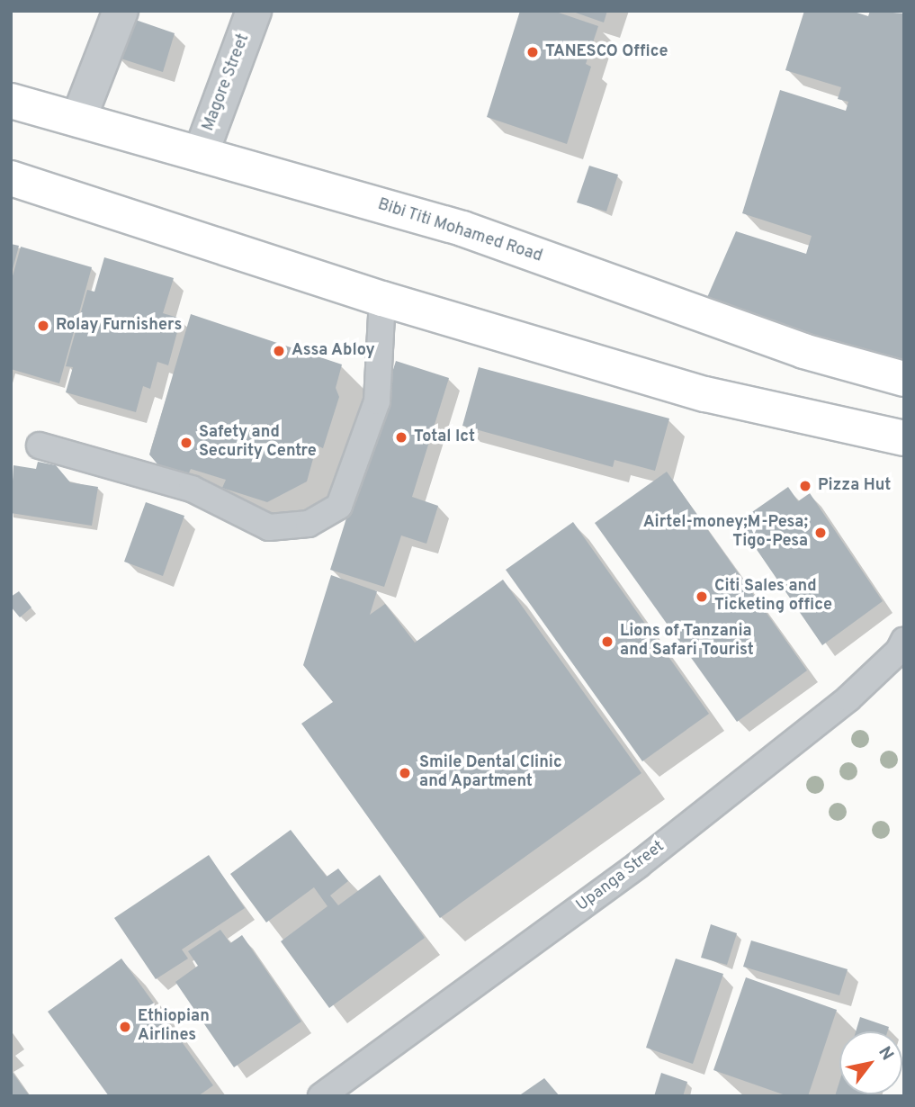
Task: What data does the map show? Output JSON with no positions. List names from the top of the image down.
{
  "streets": {
    "highway": ["Bibi Titi Mohamed Road"],
    "street": ["Magore Street"],
    "lane": ["Upanga Street"]
  },
  "crossings": [
    ["Magore Street", "Bibi Titi Mohamed Road"]
  ],
  "places": [
    "TANESCO Office",
    "Rolay Furnishers",
    "Assa Abloy",
    "Total Ict",
    "Safety and Security Centre",
    "Pizza Hut",
    "Airtel-money;M-Pesa; Tigo-Pesa",
    "Citi Sales and Ticketing office",
    "Lions of Tanzania and Safari Tourist",
    "Smile Dental Clinic and Apartment",
    "Ethiopian Airlines"
  ],
  "north": "top right"
}
